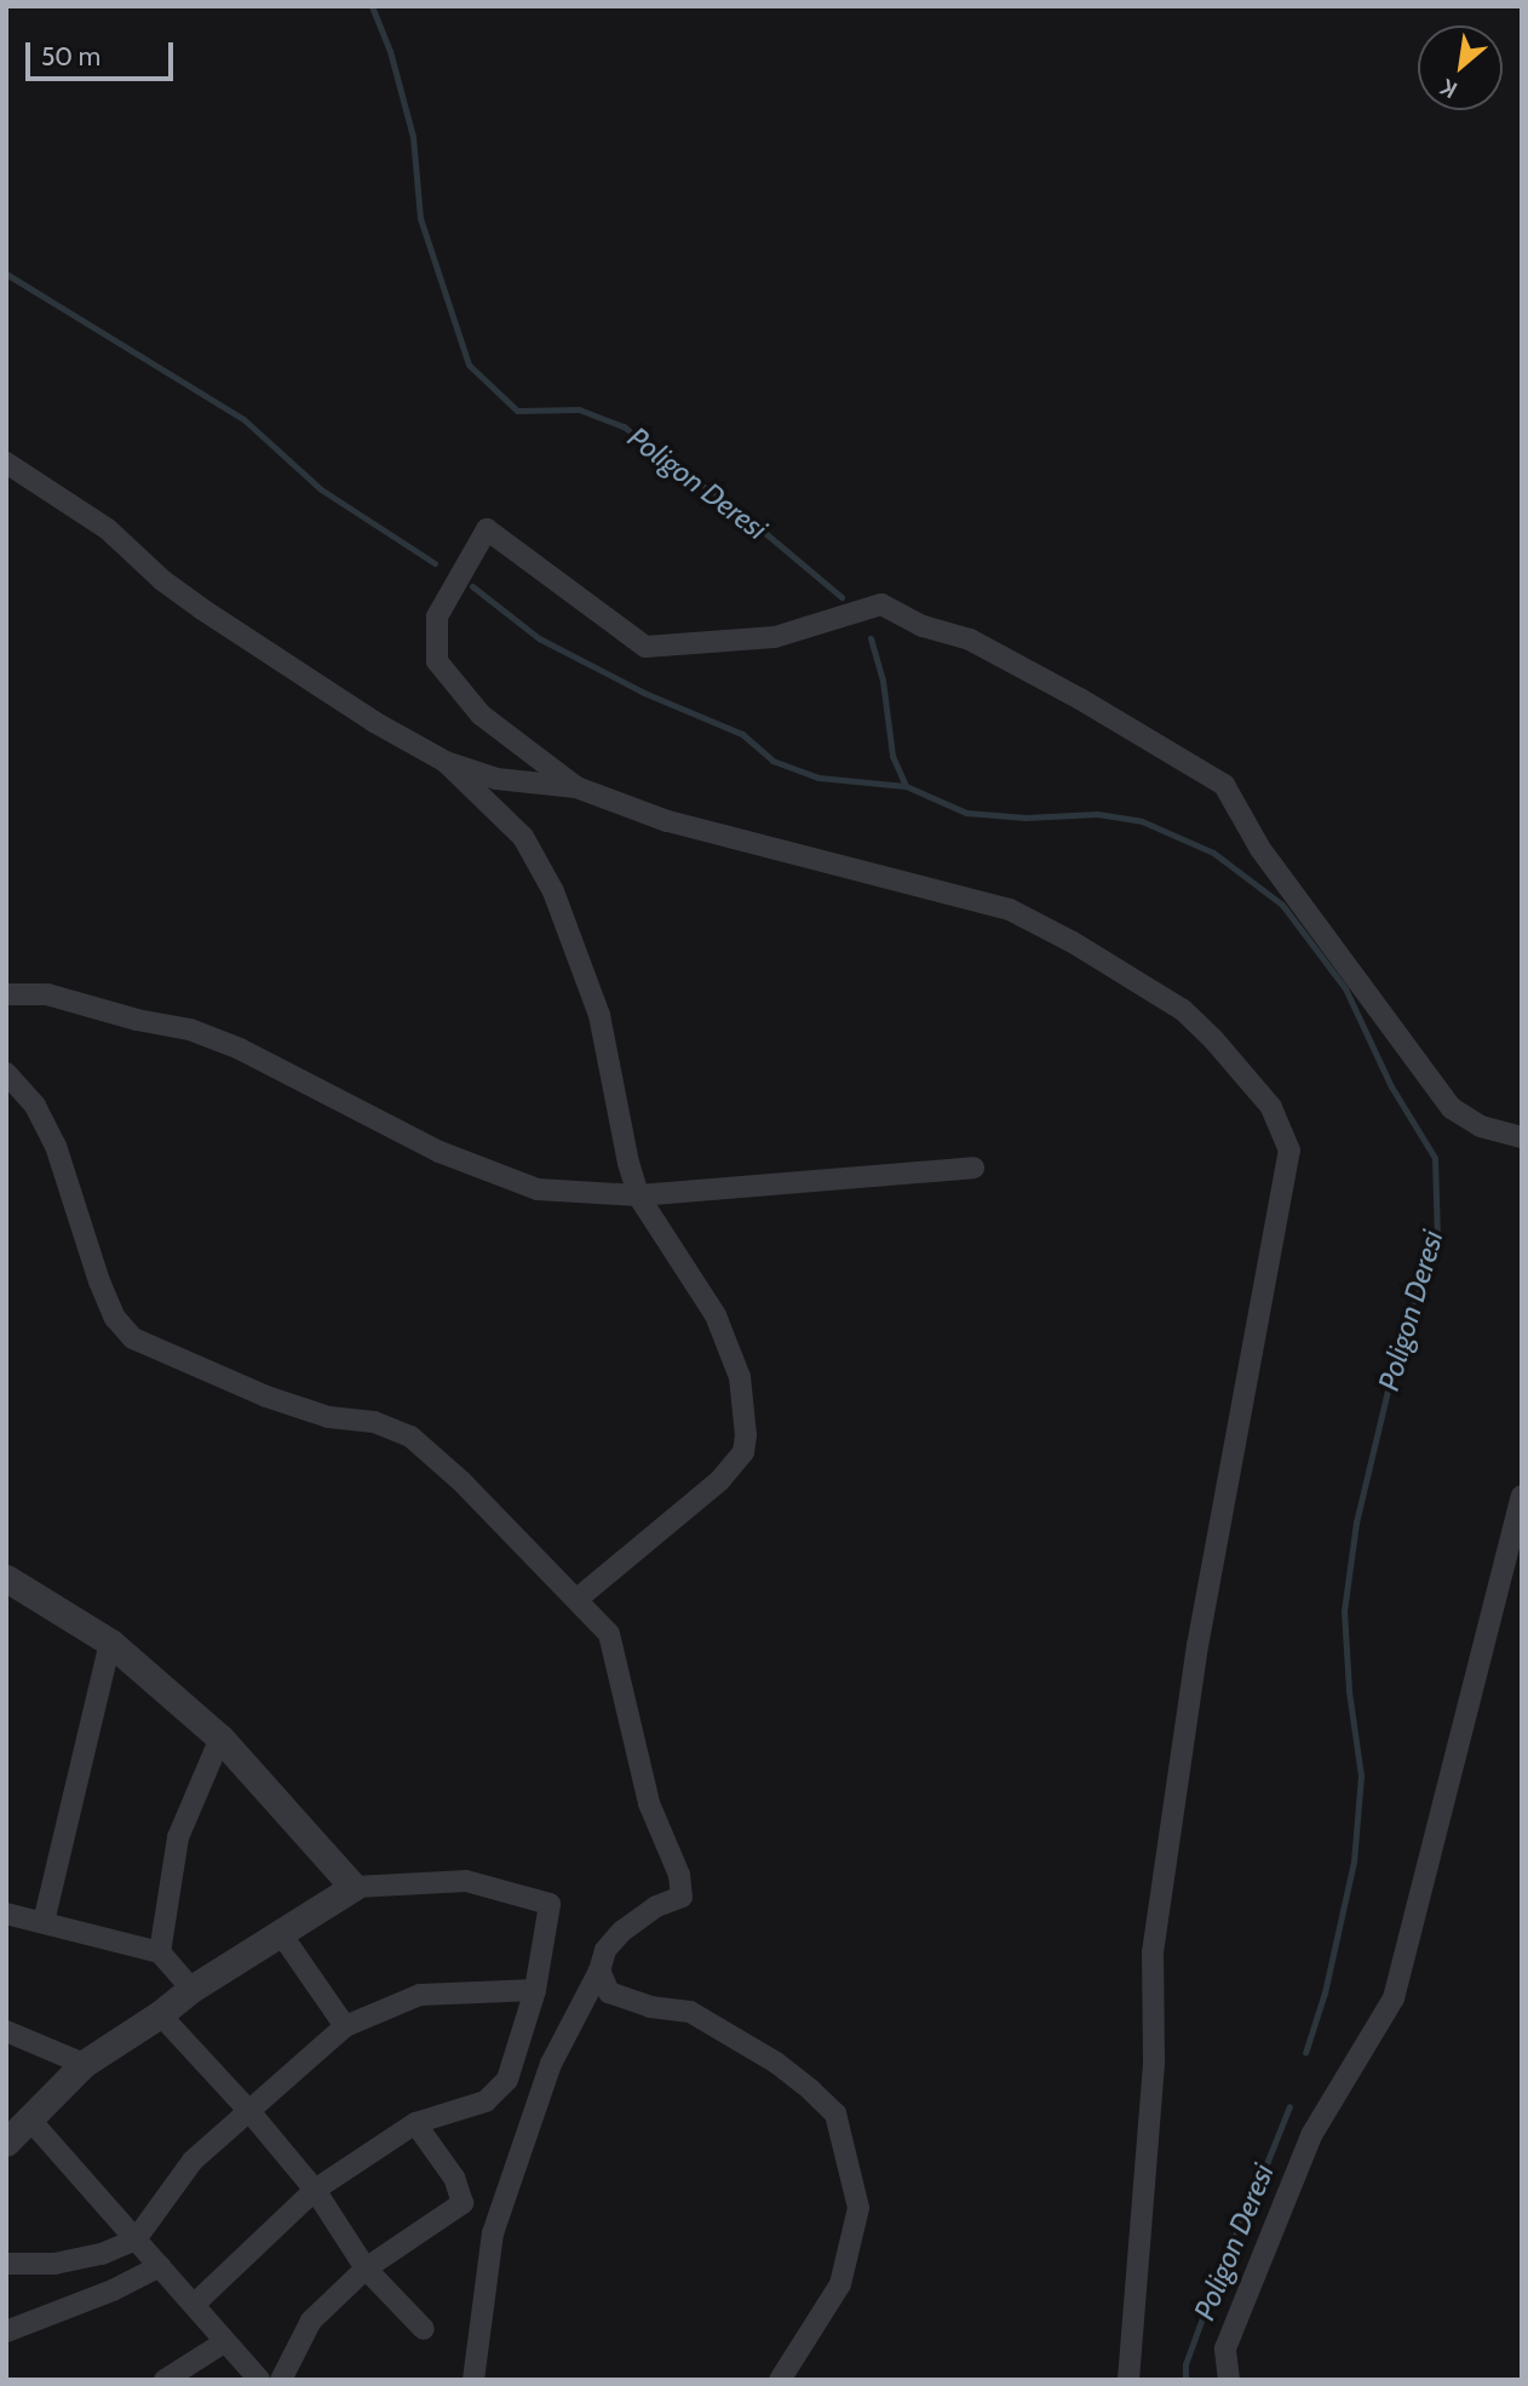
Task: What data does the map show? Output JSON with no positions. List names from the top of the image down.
{
  "water": ["Poligon Deresi"],
  "scale_bar": "50 m",
  "north": "bottom left"
}
